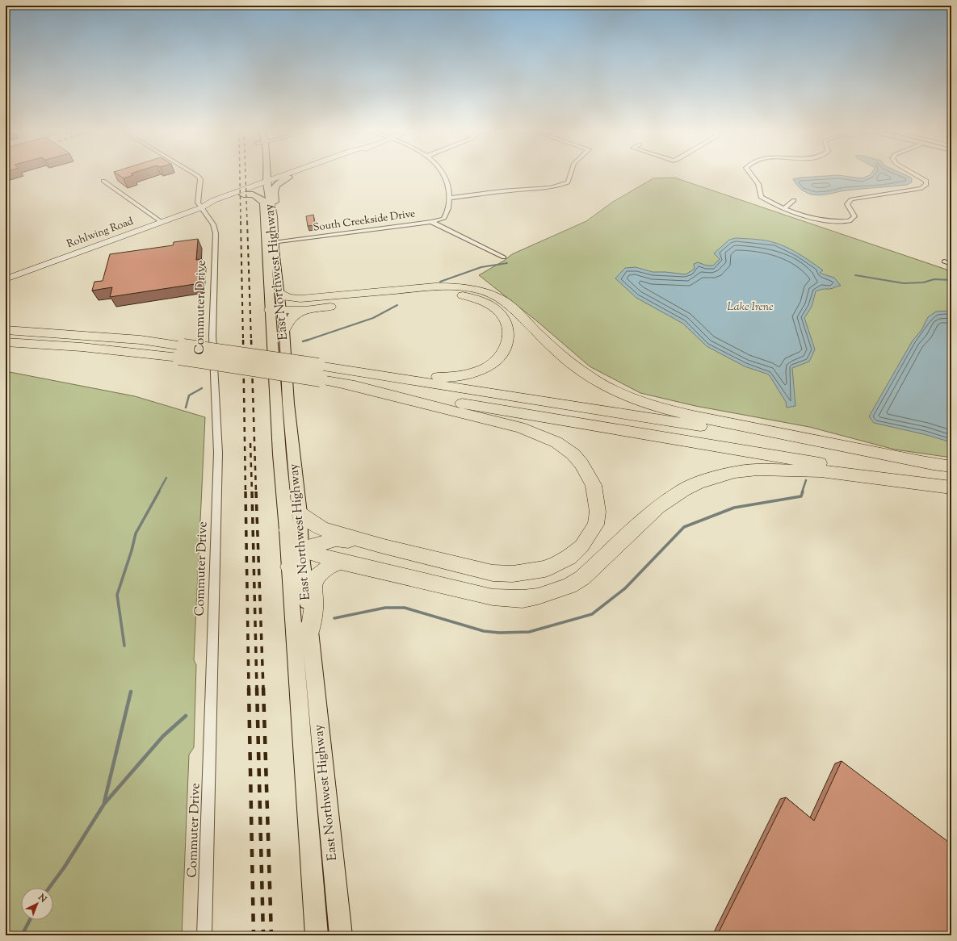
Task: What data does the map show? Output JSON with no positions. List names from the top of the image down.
{
  "streets": {
    "main road": ["East Northwest Highway"],
    "street": ["South Creekside Drive", "Rohlwing Road", "Commuter Drive"]
  },
  "crossings": [
    ["South Creekside Drive", "East Northwest Highway"],
    ["Rohlwing Road", "East Northwest Highway"],
    ["Rohlwing Road", "Commuter Drive"]
  ],
  "water": ["Lake Irene"],
  "north": "top right"
}
